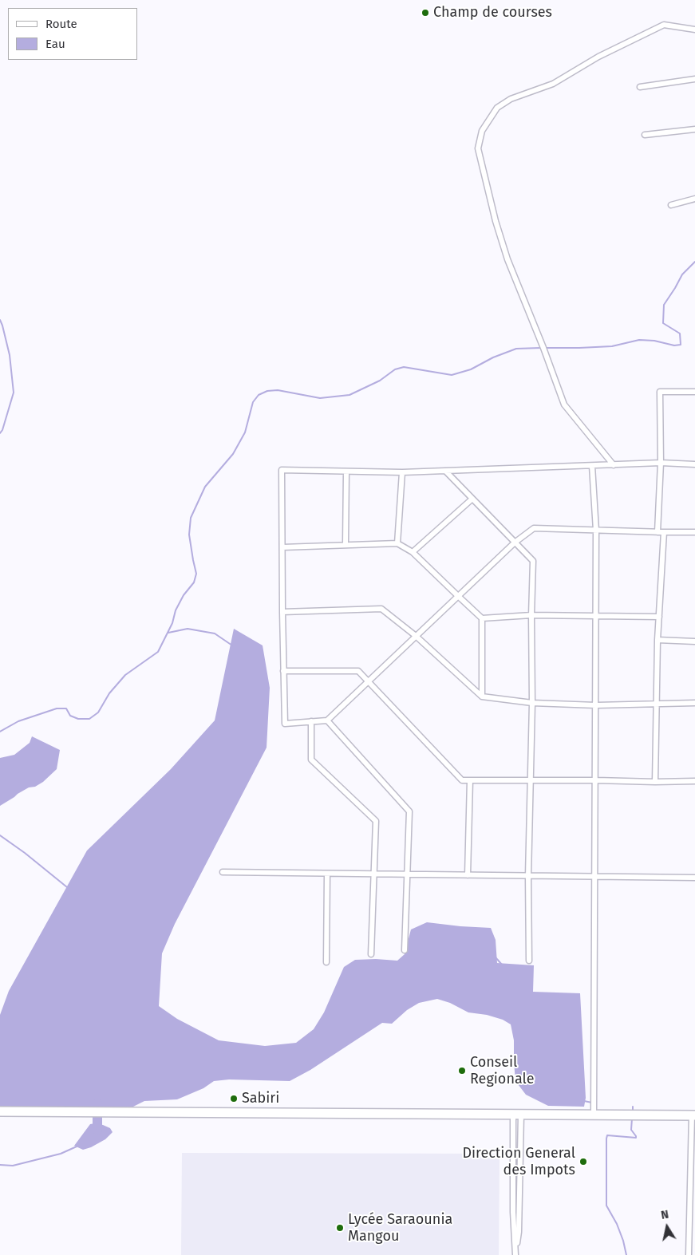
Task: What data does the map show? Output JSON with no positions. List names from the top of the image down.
{
  "places": [
    "Champ de courses",
    "Conseil Regionale",
    "Sabiri",
    "Direction General des Impots",
    "Lycée Saraounia Mangou"
  ],
  "legend": ["Route", "Eau"],
  "north": "top"
}
